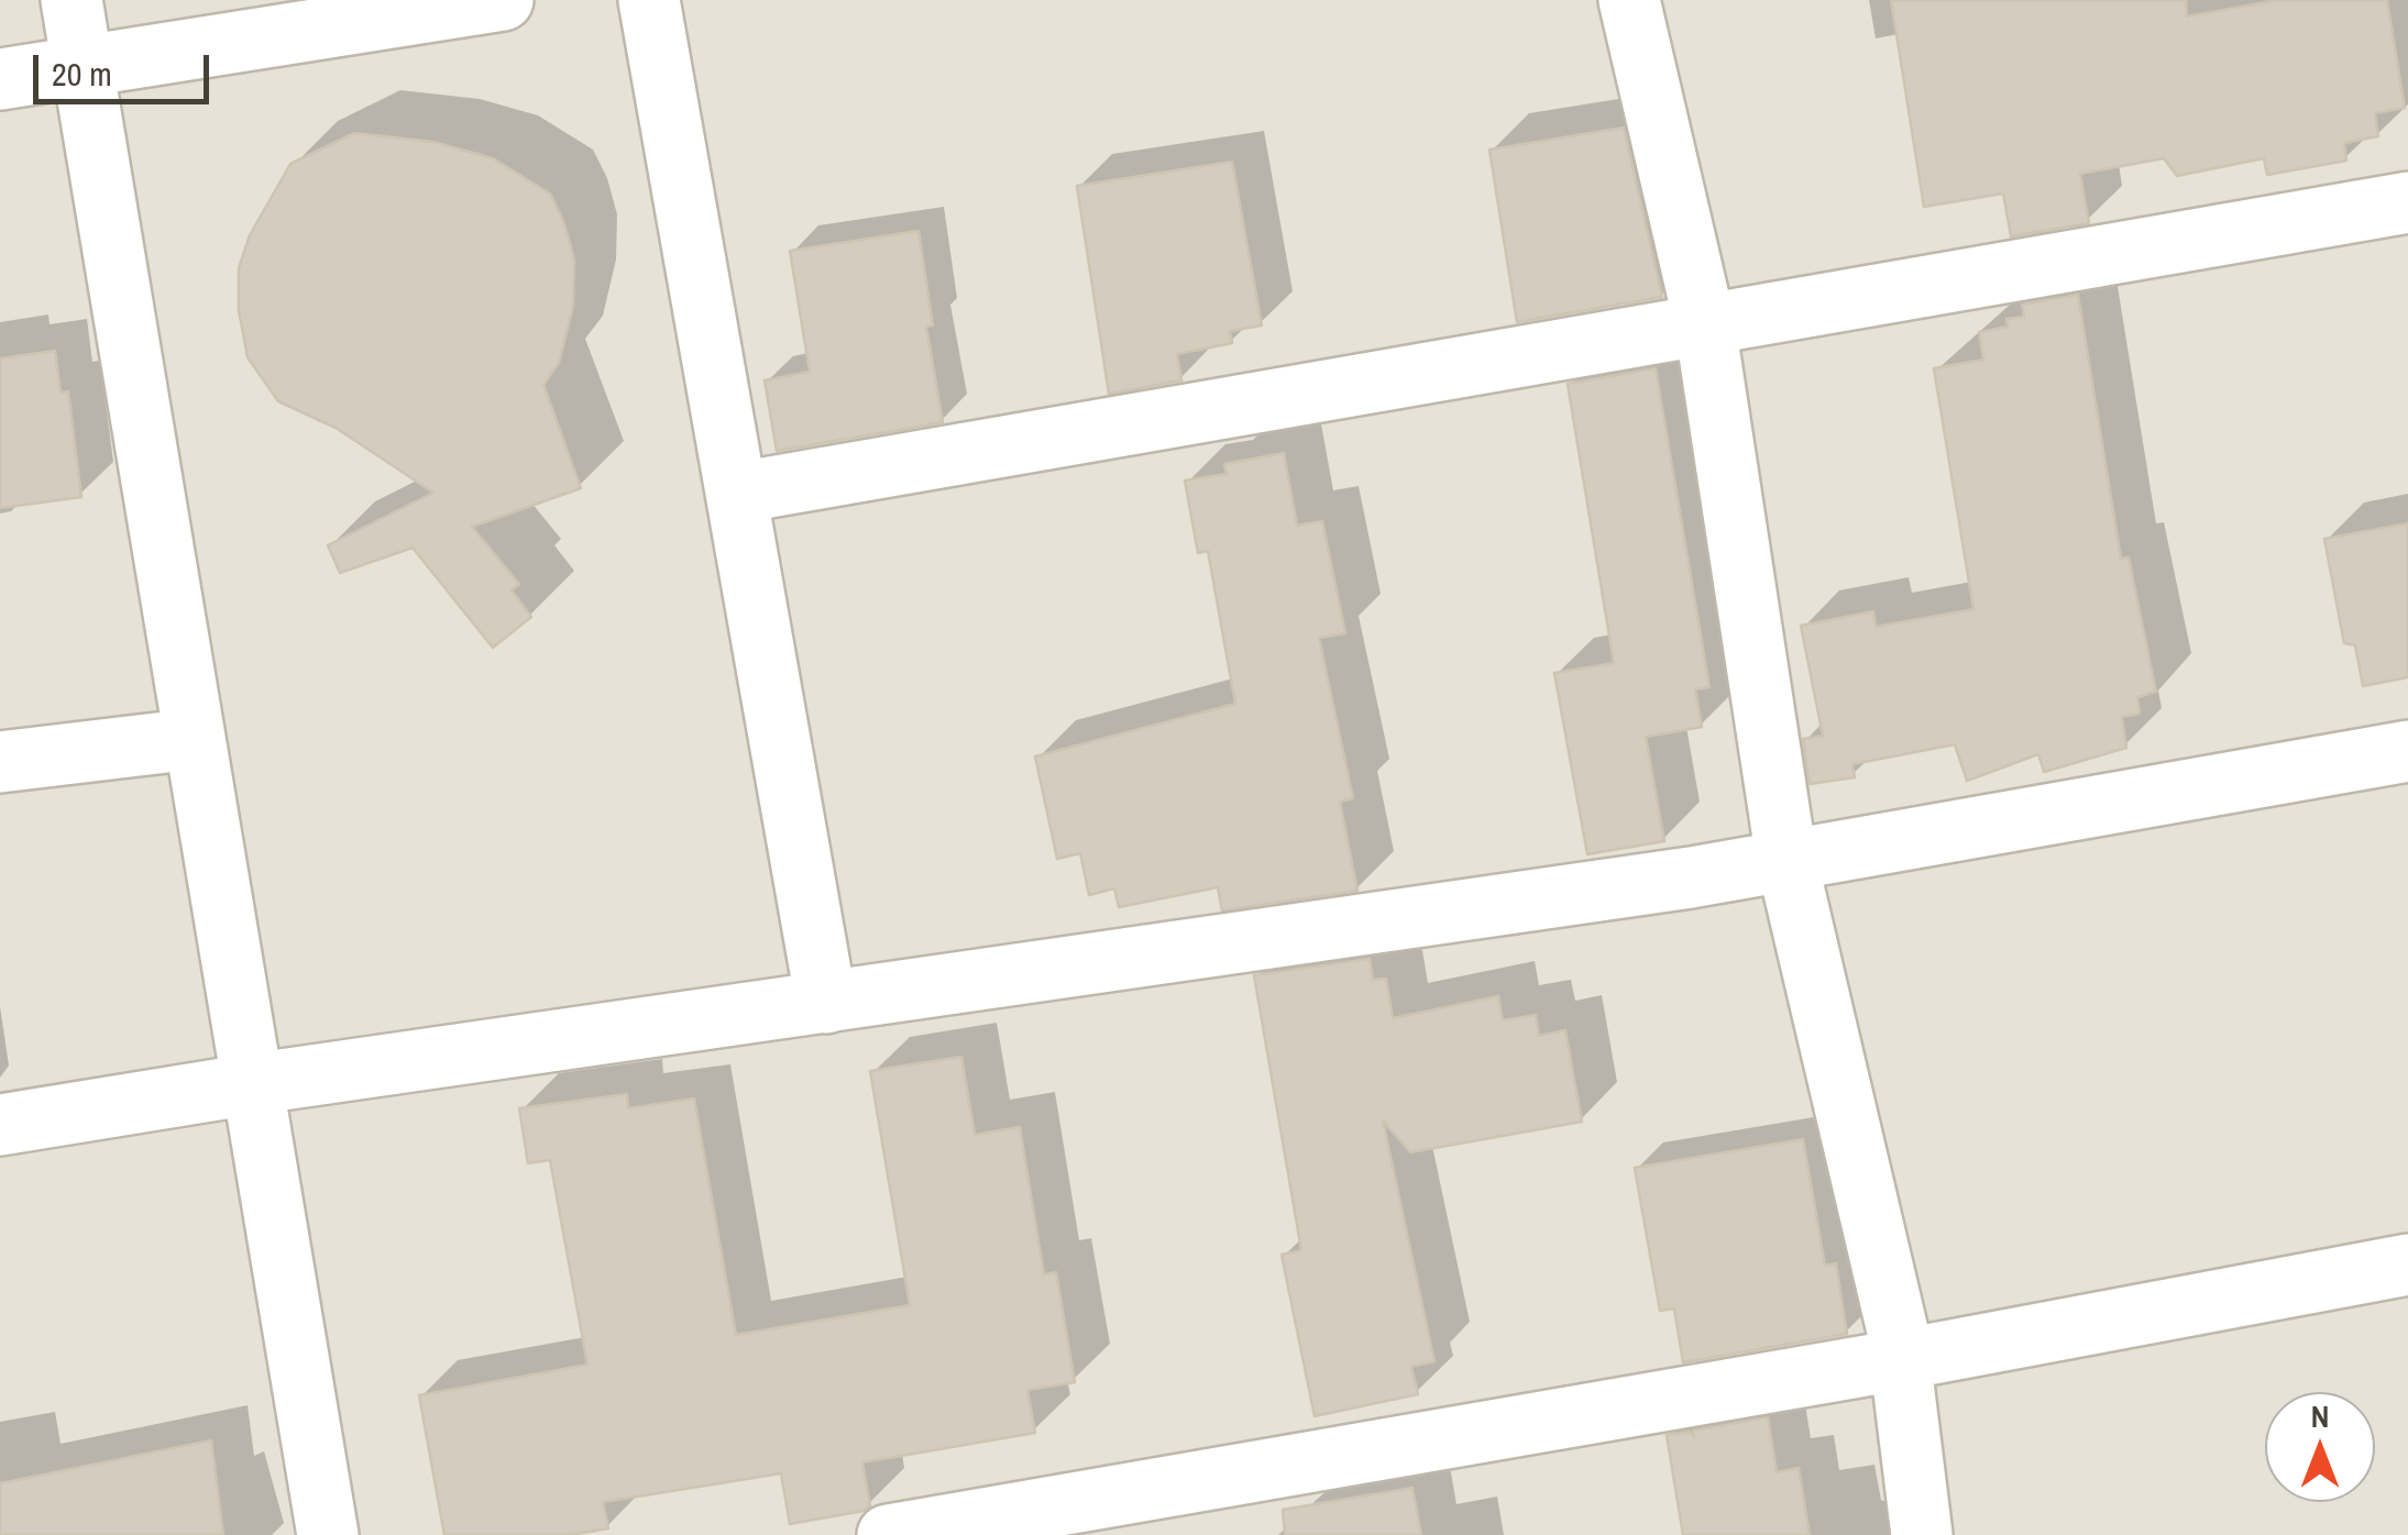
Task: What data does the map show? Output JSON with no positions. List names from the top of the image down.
{
  "scale_bar": "20 m",
  "north": "top"
}
